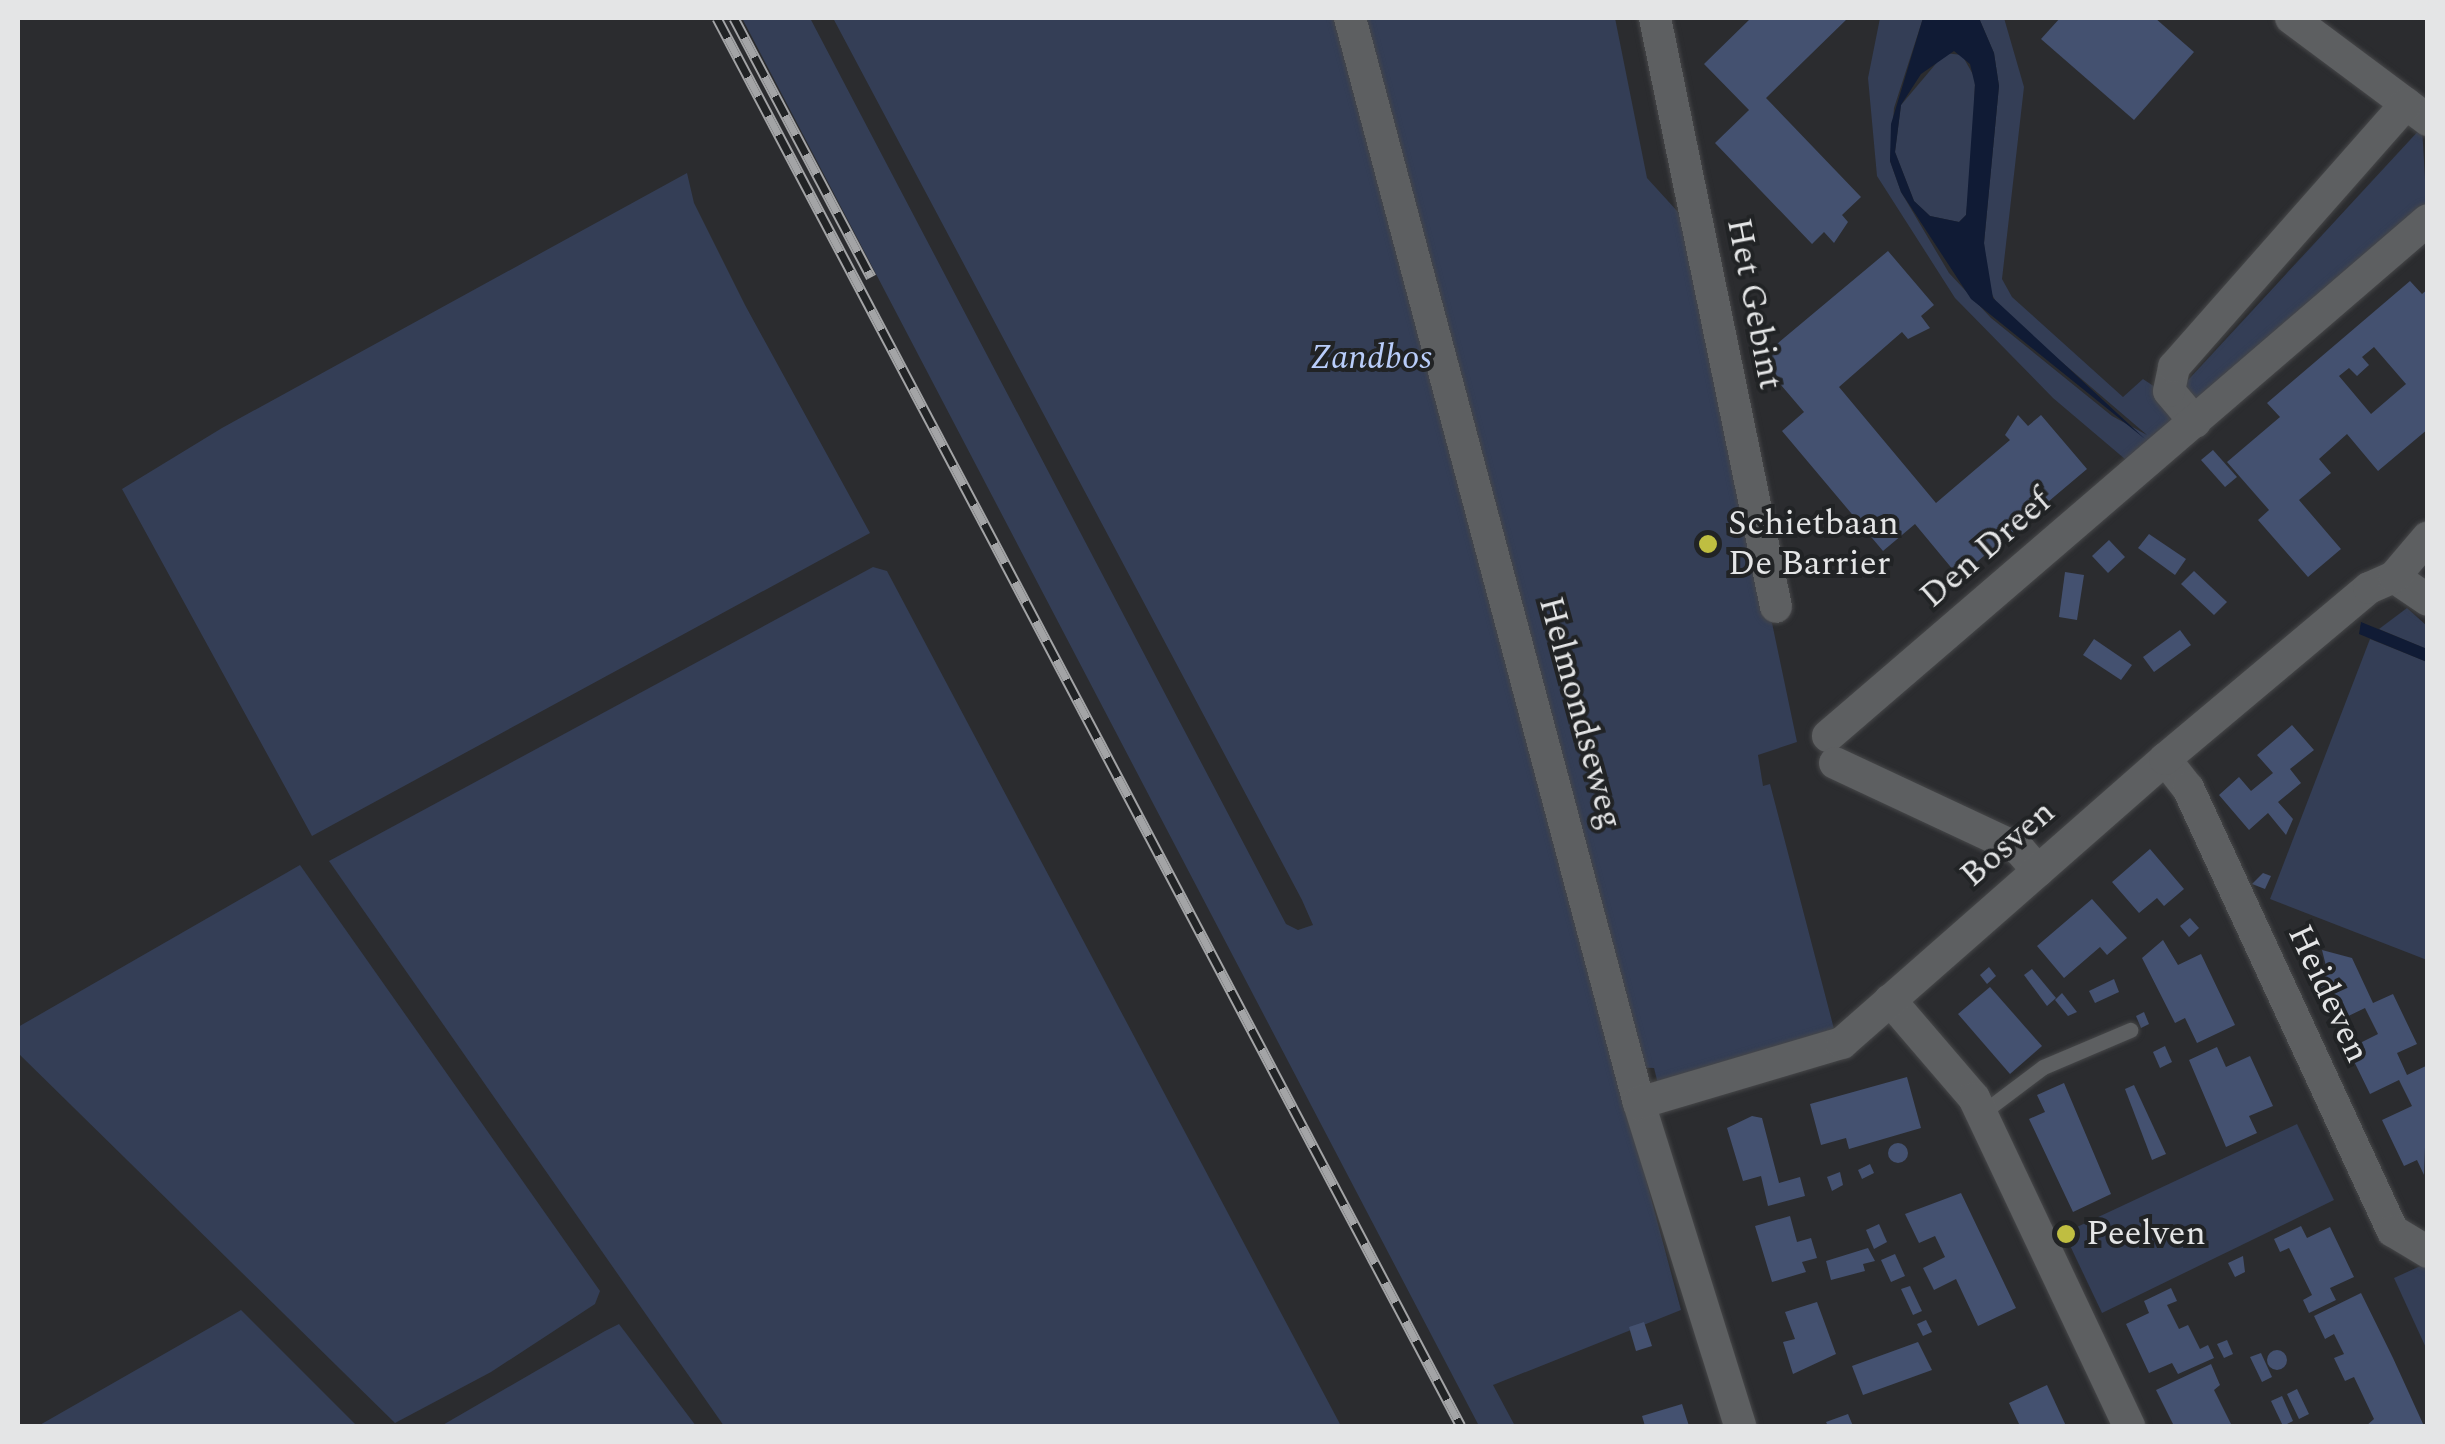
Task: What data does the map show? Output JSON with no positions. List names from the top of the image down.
{
  "streets": {
    "street": [
      "Het Gebint",
      "Den Dreef",
      "Helmondseweg",
      "Bosven",
      "Heideven"
    ]
  },
  "crossings": [
    ["Den Dreef", "Bosven"],
    ["Helmondseweg", "Bosven"],
    ["Bosven", "Heideven"]
  ],
  "parks": ["Zandbos"],
  "places": ["Schietbaan De Barrier", "Peelven"]
}
